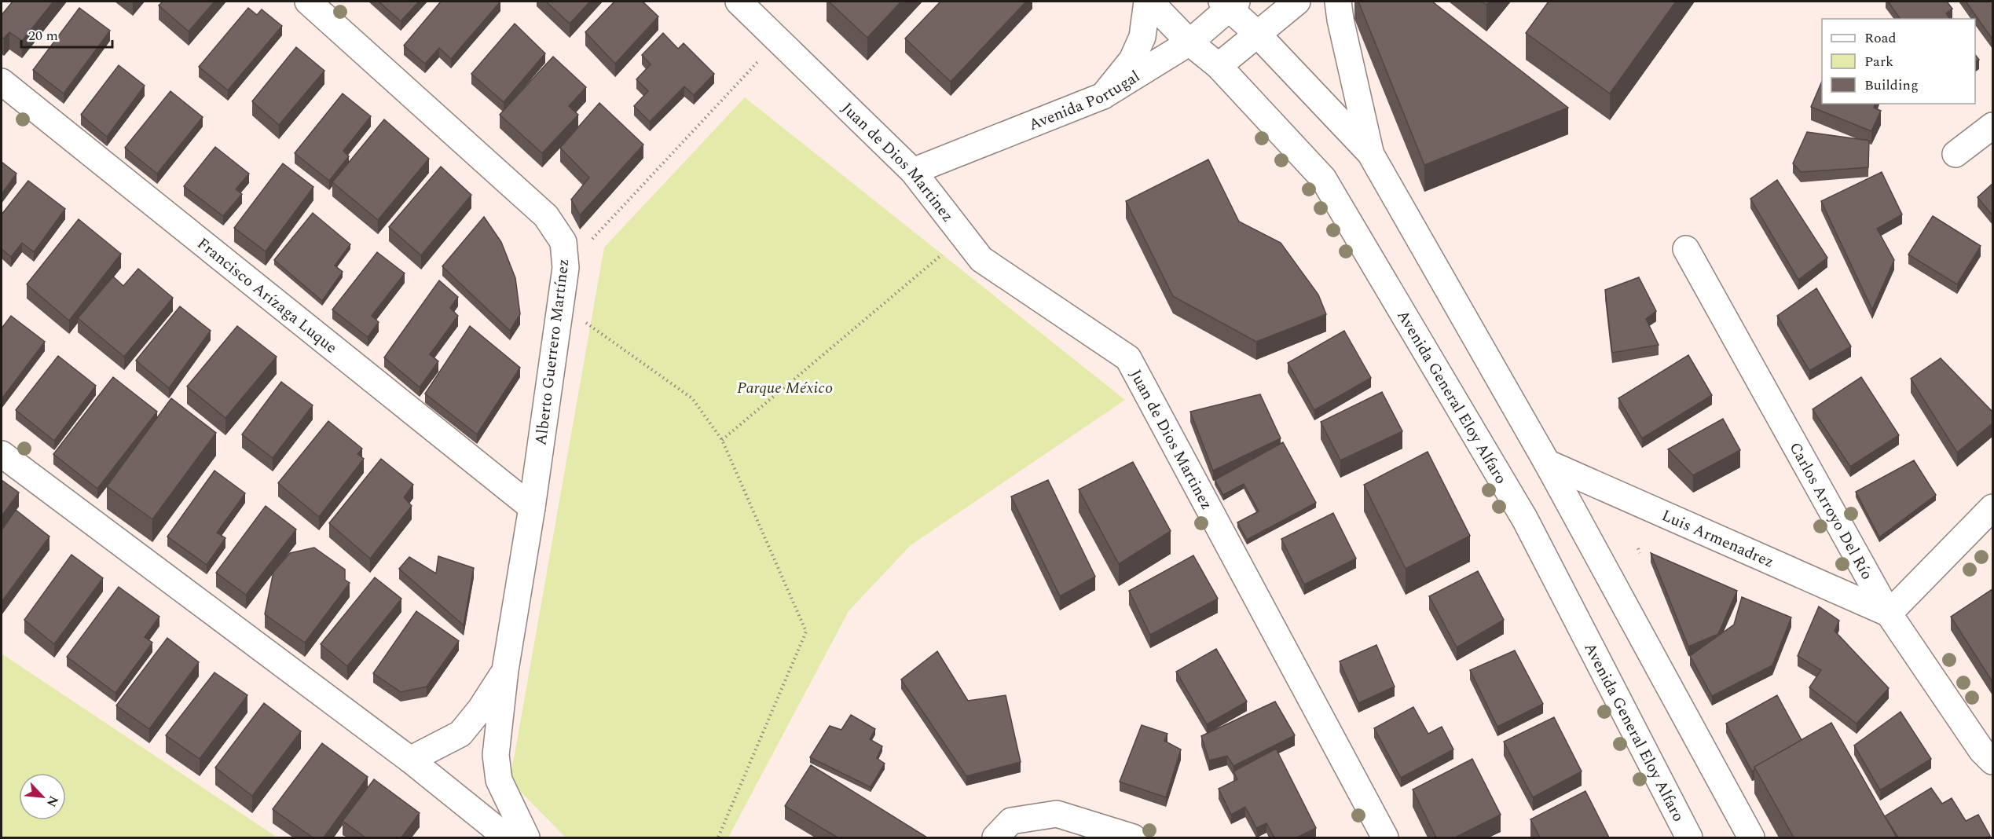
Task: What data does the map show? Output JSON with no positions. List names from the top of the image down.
{
  "streets": {
    "street": [
      "Avenida Portugal",
      "Juan de Dios Martinez",
      "Francisco Arízaga Luque",
      "Alberto Guerrero Martínez",
      "Avenida General Eloy Alfaro",
      "Carlos Arroyo Del Río",
      "Luis Armenadrez"
    ]
  },
  "crossings": [
    ["Avenida Portugal", "Juan de Dios Martinez"],
    ["Avenida Portugal", "Avenida General Eloy Alfaro"],
    ["Francisco Arízaga Luque", "Alberto Guerrero Martínez"],
    ["Carlos Arroyo Del Río", "Luis Armenadrez"]
  ],
  "parks": ["Parque México"],
  "legend": ["Road", "Park", "Building"],
  "scale_bar": "20 m",
  "north": "bottom right"
}
